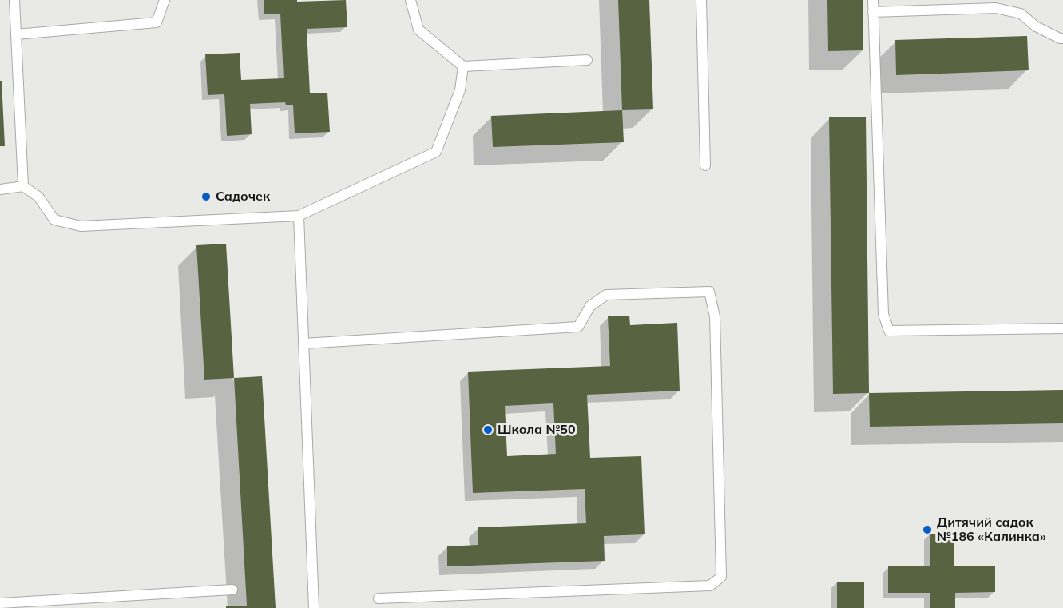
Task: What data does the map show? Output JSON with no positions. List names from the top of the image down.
{
  "places": ["Садочек", "Школа №50", "Дитячий садок №186 «Калинка»"]
}
